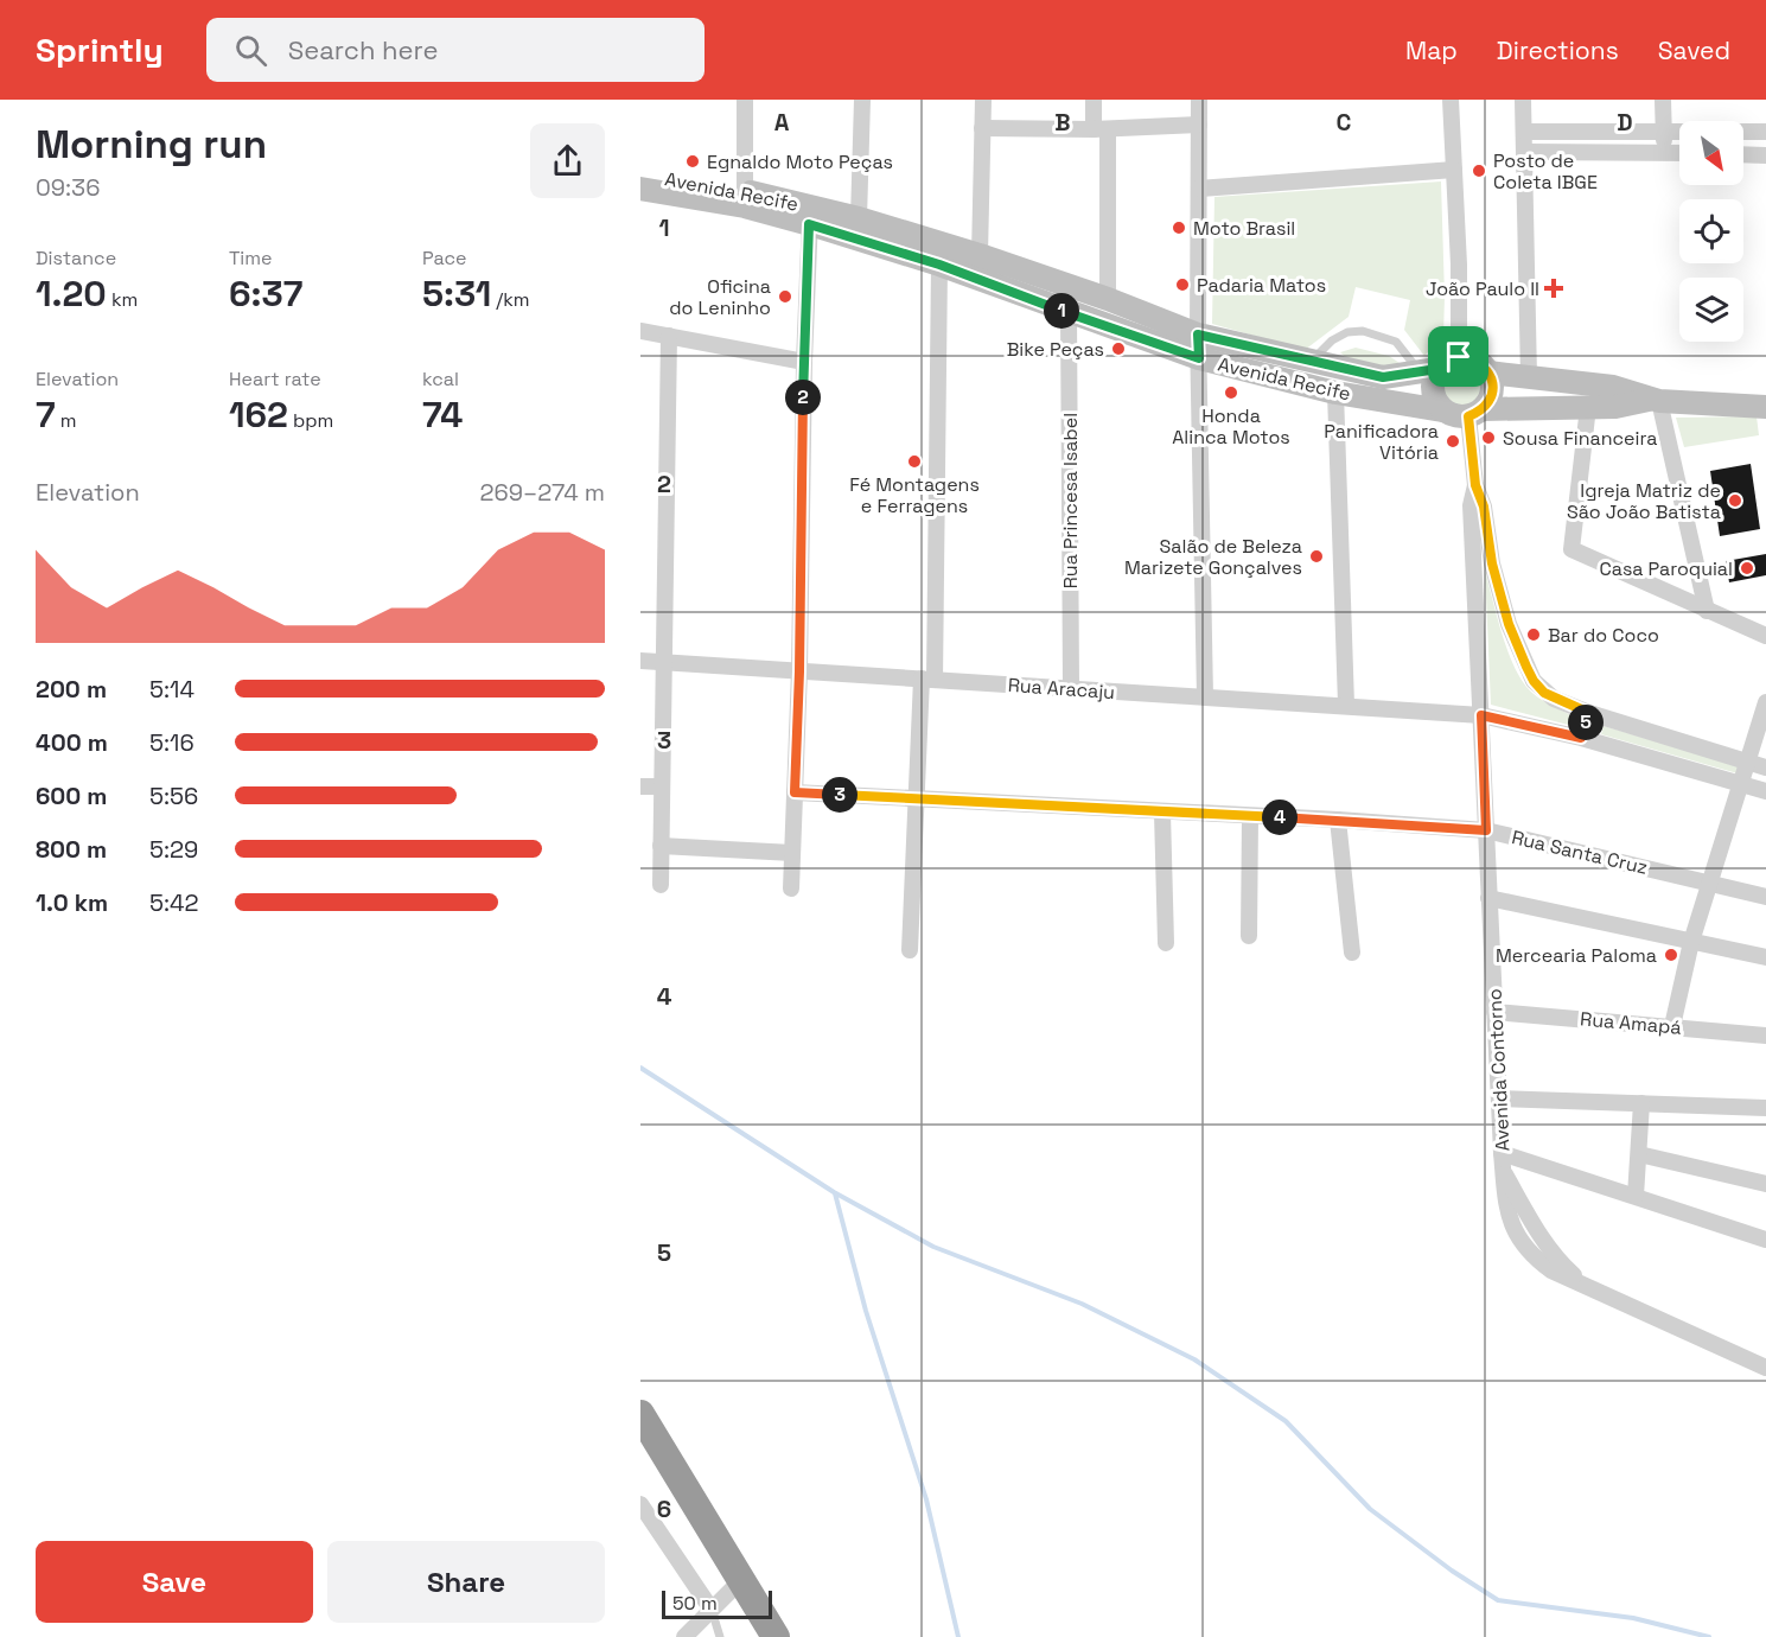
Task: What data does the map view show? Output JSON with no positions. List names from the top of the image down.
{
  "streets": {
    "street": [
      "Avenida Recife",
      "Rua Princesa Isabel",
      "Rua Aracaju",
      "Rua Santa Cruz",
      "Rua Amapá",
      "Avenida Contorno"
    ]
  },
  "crossings": [
    ["Avenida Recife", "Rua Princesa Isabel"],
    ["Rua Princesa Isabel", "Rua Aracaju"],
    ["Rua Aracaju", "Avenida Contorno"],
    ["Rua Santa Cruz", "Avenida Contorno"],
    ["Rua Amapá", "Avenida Contorno"]
  ],
  "places": {
    "other": [
      "Egnaldo Moto Peças",
      "Posto de Coleta IBGE",
      "Moto Brasil",
      "Padaria Matos",
      "Oficina do Leninho",
      "Bike Peças",
      "Honda Alinca Motos",
      "Sousa Financeira",
      "Panificadora Vitória",
      "Fé Montagens e Ferragens",
      "Igreja Matriz de São João Batista",
      "Salão de Beleza Marizete Gonçalves",
      "Casa Paroquial",
      "Bar do Coco",
      "Mercearia Paloma"
    ],
    "health": ["João Paulo II"]
  },
  "scale_bar": "50 m",
  "north": "bottom right",
  "page": {
    "header": "Sprintly",
    "search": "Search here",
    "nav": ["Map", "Directions", "Saved"],
    "heading": ["Morning run", "09:36"],
    "stats": [
      ["Distance", "1.20 km"],
      ["Time", "6:37"],
      ["Pace", "5:31 /km"],
      ["Elevation", "7 m"],
      ["Heart rate", "162 bpm"],
      ["kcal", "74"]
    ],
    "pins": [
      "1",
      "2",
      "5",
      "3",
      "4"
    ],
    "chart": ["Elevation", "269–274 m"],
    "list": [
      {
        "name": "200 m",
        "note": "5:14"
      },
      {
        "name": "400 m",
        "note": "5:16"
      },
      {
        "name": "600 m",
        "note": "5:56"
      },
      {
        "name": "800 m",
        "note": "5:29"
      },
      {
        "name": "1.0 km",
        "note": "5:42"
      }
    ],
    "buttons": ["Save", "Share"],
    "scale": "50 m"
  },
  "grid": {
    "columns": [
      "A",
      "B",
      "C",
      "D"
    ],
    "rows": [
      "1",
      "2",
      "3",
      "4",
      "5",
      "6"
    ]
  }
}
